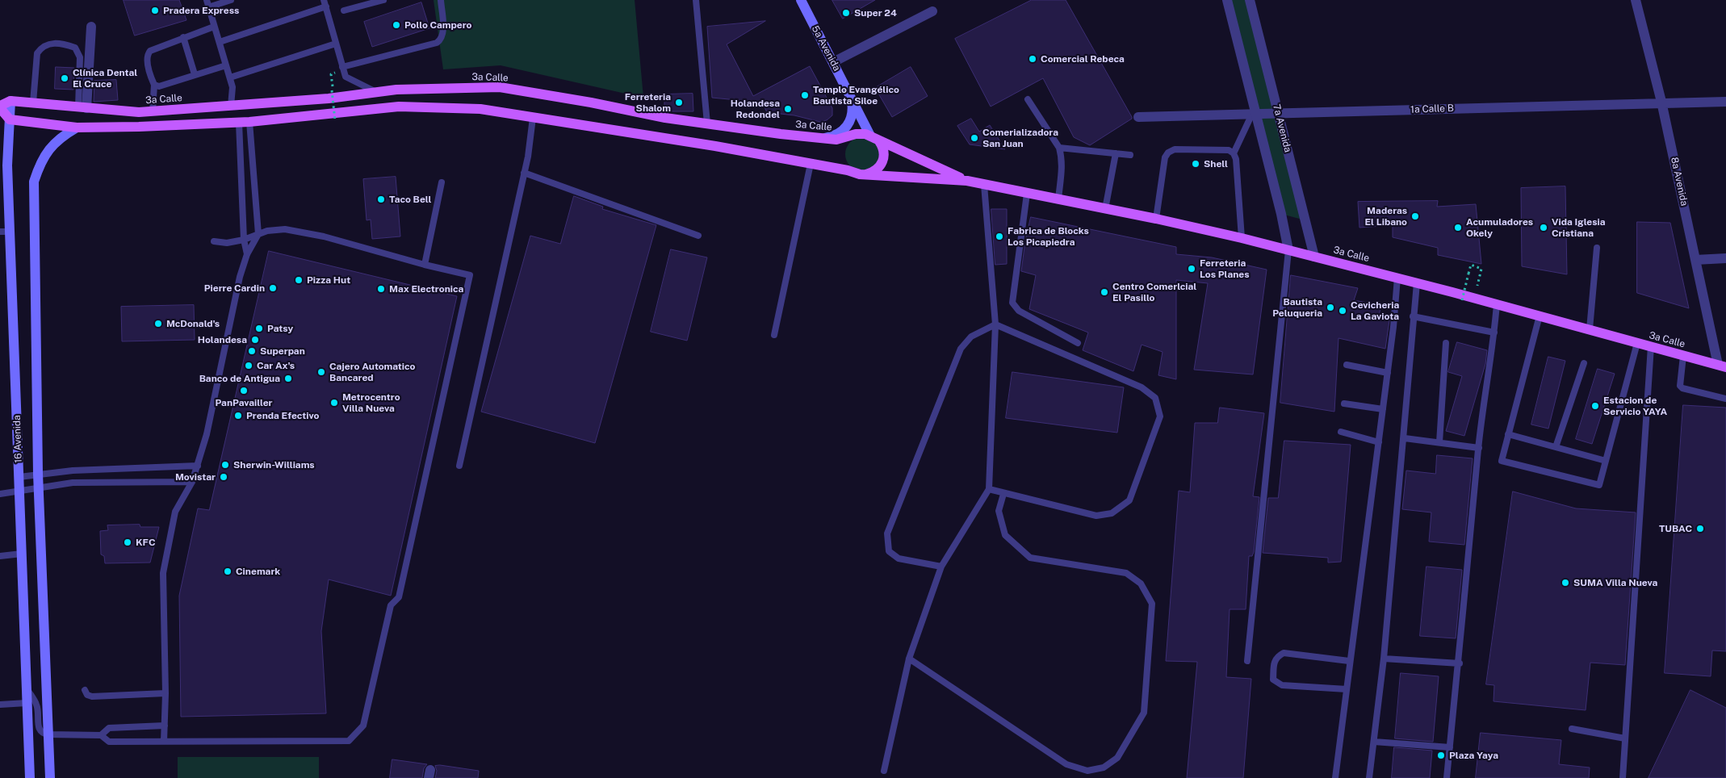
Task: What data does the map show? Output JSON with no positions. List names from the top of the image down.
{
  "streets": {
    "main road": ["5a Avenida", "3a Calle", "16 Avenida"],
    "street": ["1a Calle B", "7a Avenida", "8a Avenida"]
  },
  "crossings": [
    ["5a Avenida", "3a Calle"],
    ["3a Calle", "7a Avenida"],
    ["3a Calle", "8a Avenida"],
    ["3a Calle", "16 Avenida"],
    ["1a Calle B", "7a Avenida"],
    ["1a Calle B", "8a Avenida"]
  ],
  "places": [
    "Pradera Express",
    "Super 24",
    "Pollo Campero",
    "Comercial Rebeca",
    "Clínica Dental El Cruce",
    "Templo Evangélico Bautista Siloe",
    "Ferreteria Shalom",
    "Holandesa Redondel",
    "Comerializadora San Juan",
    "Shell",
    "Taco Bell",
    "Maderas El Libano",
    "Acumuladores Okely",
    "Vida Iglesia Cristiana",
    "Fabrica de Blocks Los Picapiedra",
    "Ferreteria Los Planes",
    "Pizza Hut",
    "Pierre Cardin",
    "Max Electronica",
    "Centro Comerlcial El Pasillo",
    "Bautista Peluqueria",
    "Cevicheria La Gaviota",
    "McDonald's",
    "Patsy",
    "Holandesa",
    "Superpan",
    "Car Ax's",
    "Cajero Automatico Bancared",
    "Banco de Antigua",
    "PanPavailler",
    "Metrocentro Villa Nueva",
    "Estacion de Servicio YAYA",
    "Prenda Efectivo",
    "Sherwin-Williams",
    "Movistar",
    "TUBAC",
    "KFC",
    "Cinemark",
    "SUMA Villa Nueva",
    "Plaza Yaya"
  ]
}
